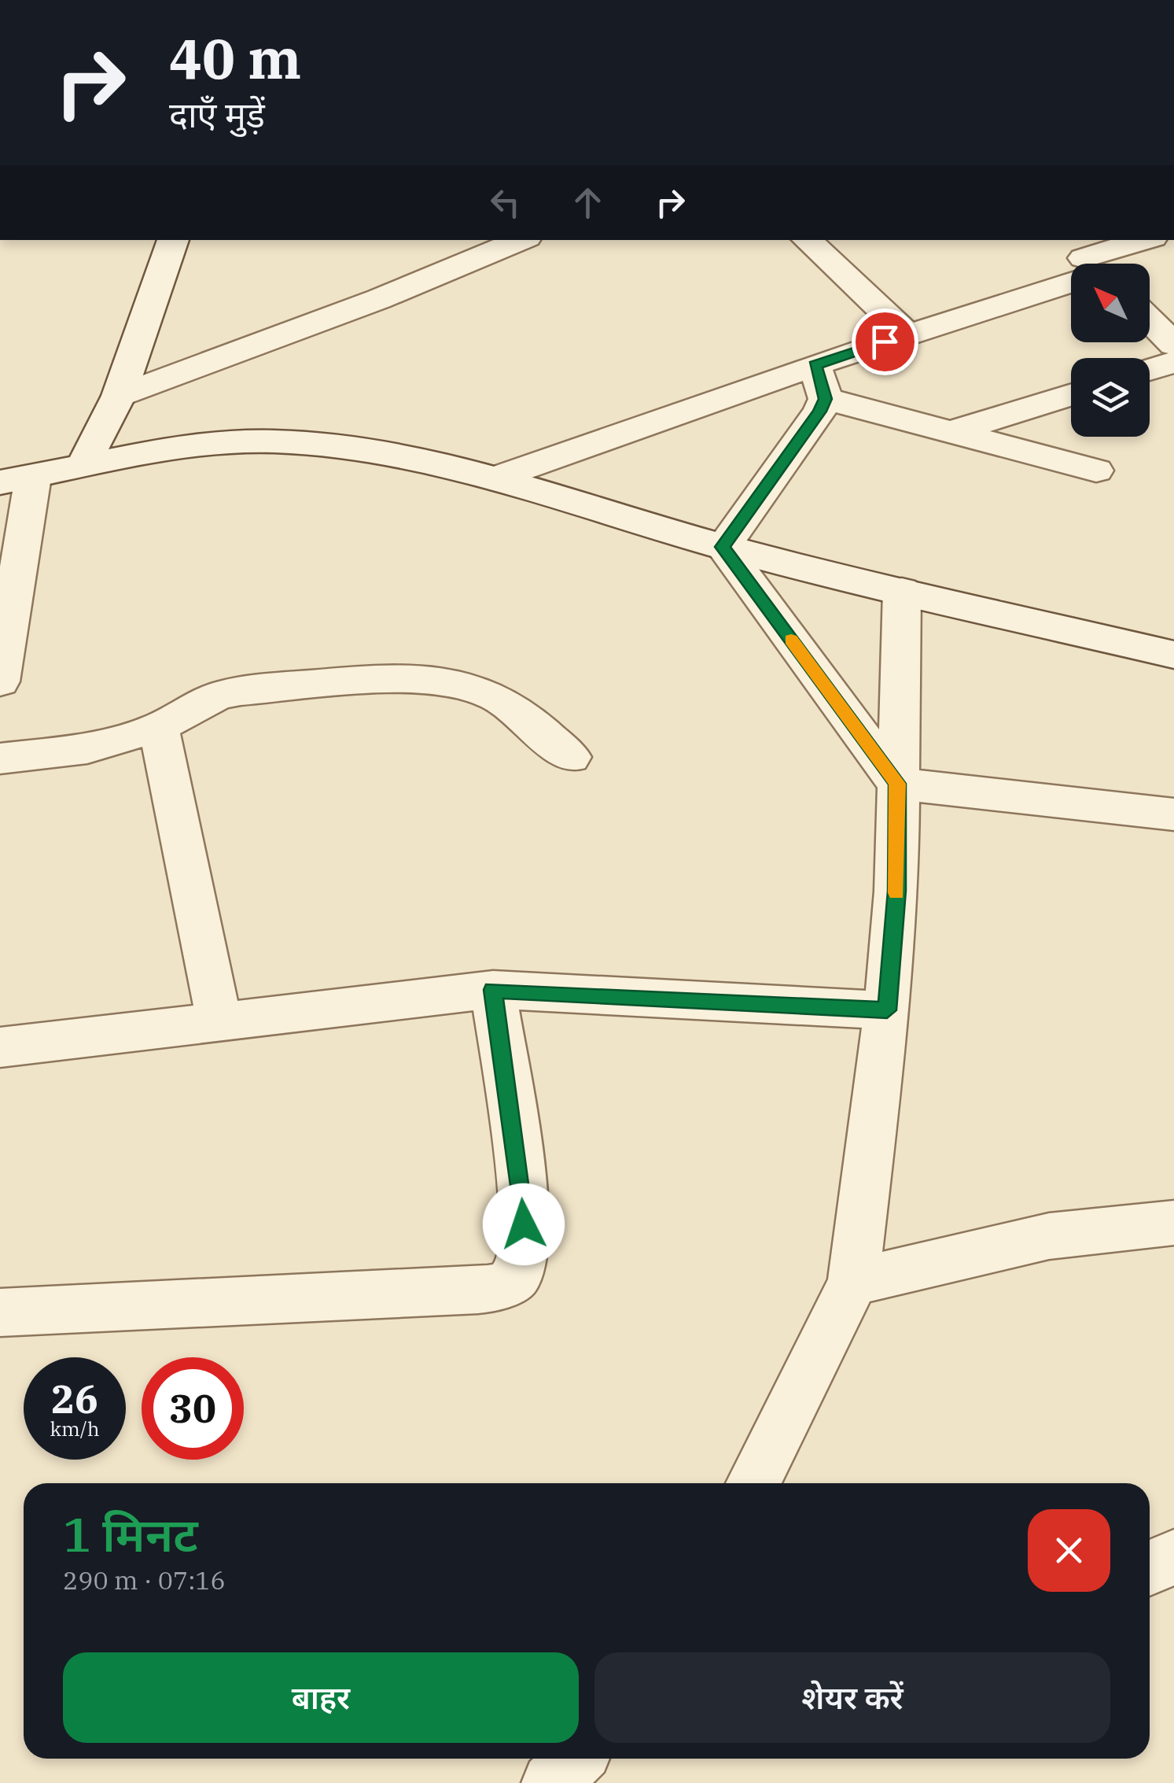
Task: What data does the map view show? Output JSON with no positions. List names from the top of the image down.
{
  "north": "top left",
  "page": {
    "turn": ["40 m", "दाएँ मुड़ें"],
    "speed": "26 km/h",
    "limit": "30",
    "heading": ["1 मिनट", "290 m · 07:16"],
    "buttons": ["बाहर", "शेयर करें"]
  }
}
